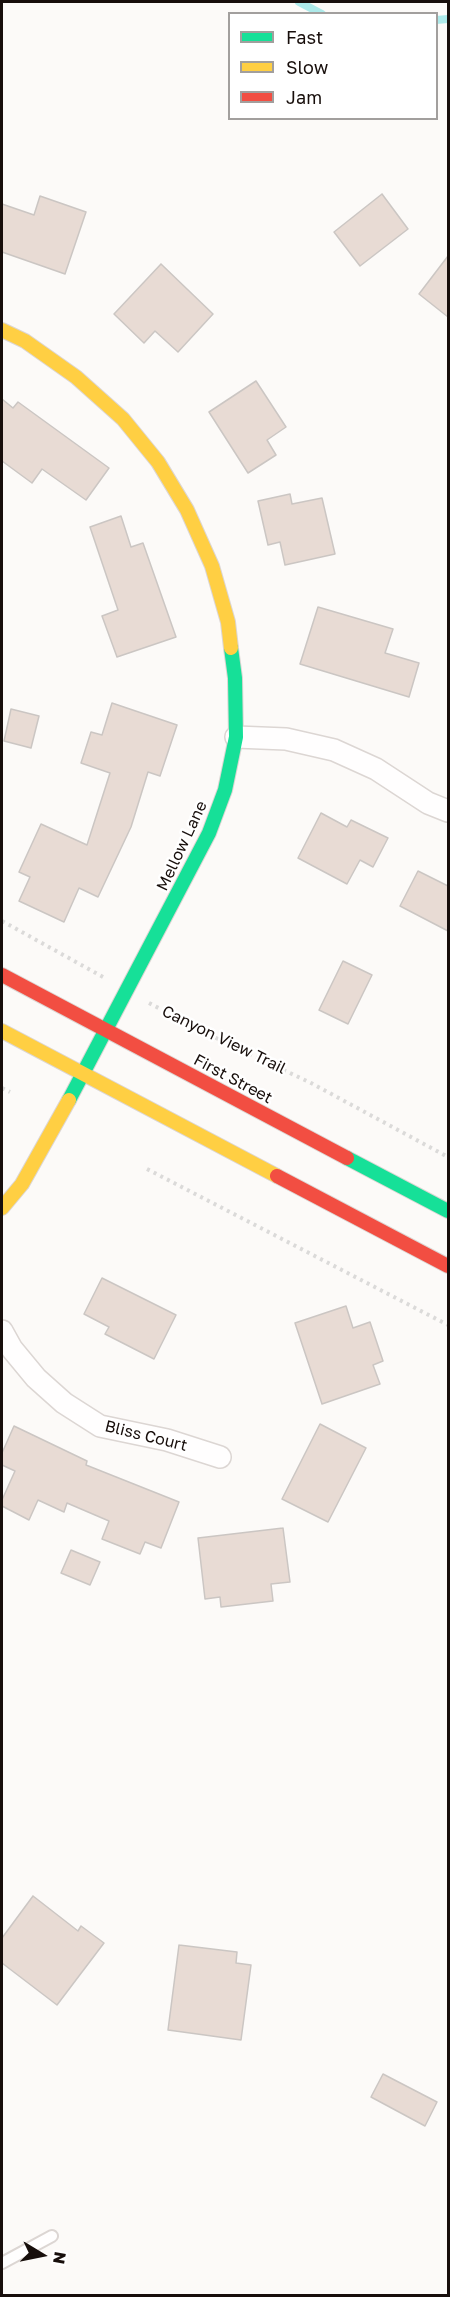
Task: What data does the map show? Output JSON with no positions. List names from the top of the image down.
{
  "streets": {
    "street": ["Mellow Lane", "First Street", "Bliss Court"],
    "path": ["Canyon View Trail"]
  },
  "crossings": [
    ["Mellow Lane", "Canyon View Trail"],
    ["Mellow Lane", "First Street"]
  ],
  "legend": ["Fast", "Slow", "Jam"],
  "north": "right"
}
